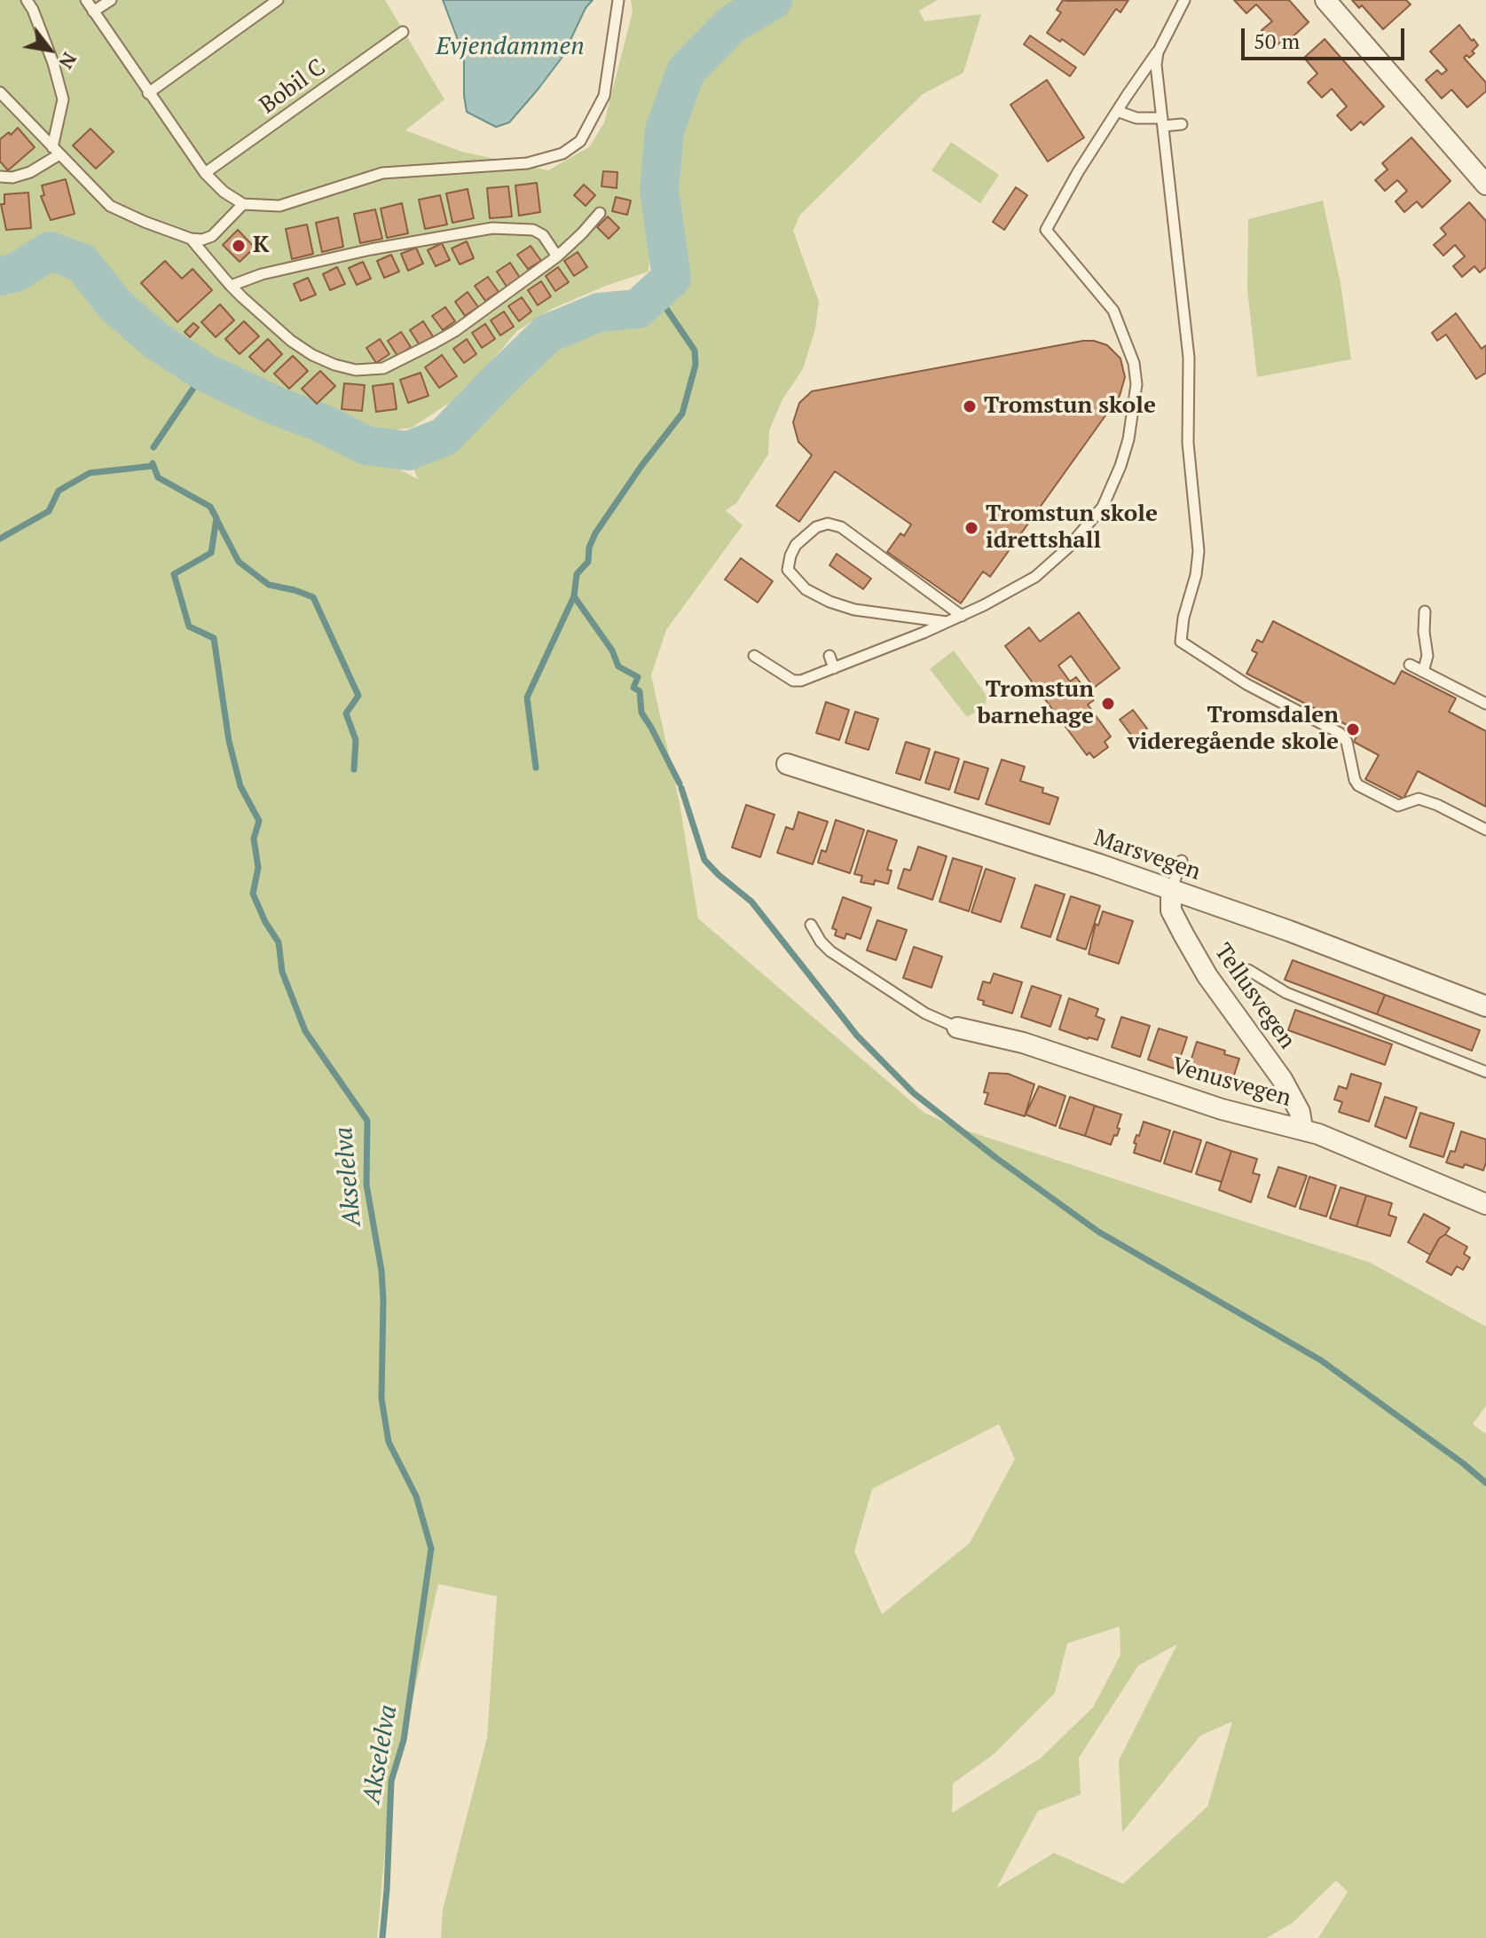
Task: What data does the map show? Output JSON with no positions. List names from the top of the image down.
{
  "streets": {
    "street": ["Marsvegen", "Tellusvegen", "Venusvegen"],
    "lane": ["Bobil C"]
  },
  "crossings": [
    ["Marsvegen", "Tellusvegen"],
    ["Tellusvegen", "Venusvegen"]
  ],
  "water": ["Evjendammen", "Akselelva"],
  "places": [
    "K",
    "Tromstun skole",
    "Tromstun skole idrettshall",
    "Tromstun barnehage",
    "Tromsdalen videregående skole"
  ],
  "scale_bar": "50 m",
  "north": "bottom right"
}
